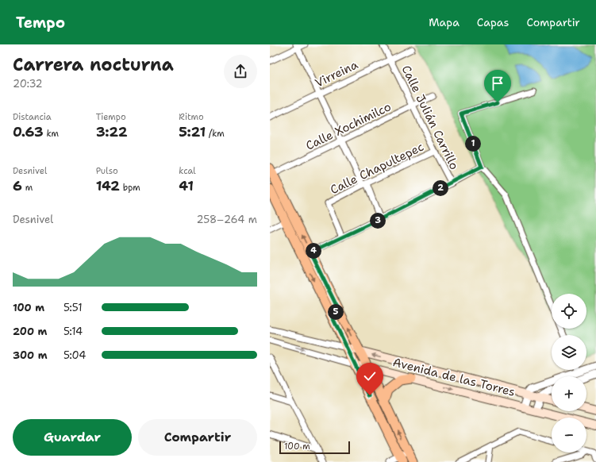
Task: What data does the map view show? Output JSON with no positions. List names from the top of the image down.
{
  "streets": {
    "main road": ["Avenida de las Torres"],
    "street": [
      "Virreina",
      "Calle Julián Carrillo",
      "Calle Xochimilco",
      "Calle Chapultepec"
    ]
  },
  "crossings": [
    ["Virreina", "Calle Julián Carrillo"],
    ["Calle Julián Carrillo", "Calle Xochimilco"],
    ["Calle Julián Carrillo", "Calle Chapultepec"]
  ],
  "scale_bar": "100 m",
  "page": {
    "header": "Tempo",
    "nav": ["Mapa", "Capas", "Compartir"],
    "heading": ["Carrera nocturna", "20:32"],
    "stats": [
      ["Distancia", "0.63 km"],
      ["Tiempo", "3:22"],
      ["Ritmo", "5:21 /km"],
      ["Desnivel", "6 m"],
      ["Pulso", "142 bpm"],
      ["kcal", "41"]
    ],
    "pins": [
      "1",
      "2",
      "3",
      "4",
      "5"
    ],
    "chart": ["Desnivel", "258–264 m"],
    "map_buttons": ["+", "−"],
    "list": [
      {
        "name": "100 m",
        "note": "5:51"
      },
      {
        "name": "200 m",
        "note": "5:14"
      },
      {
        "name": "300 m",
        "note": "5:04"
      }
    ],
    "buttons": ["Guardar", "Compartir"],
    "scale": "100 m"
  }
}
